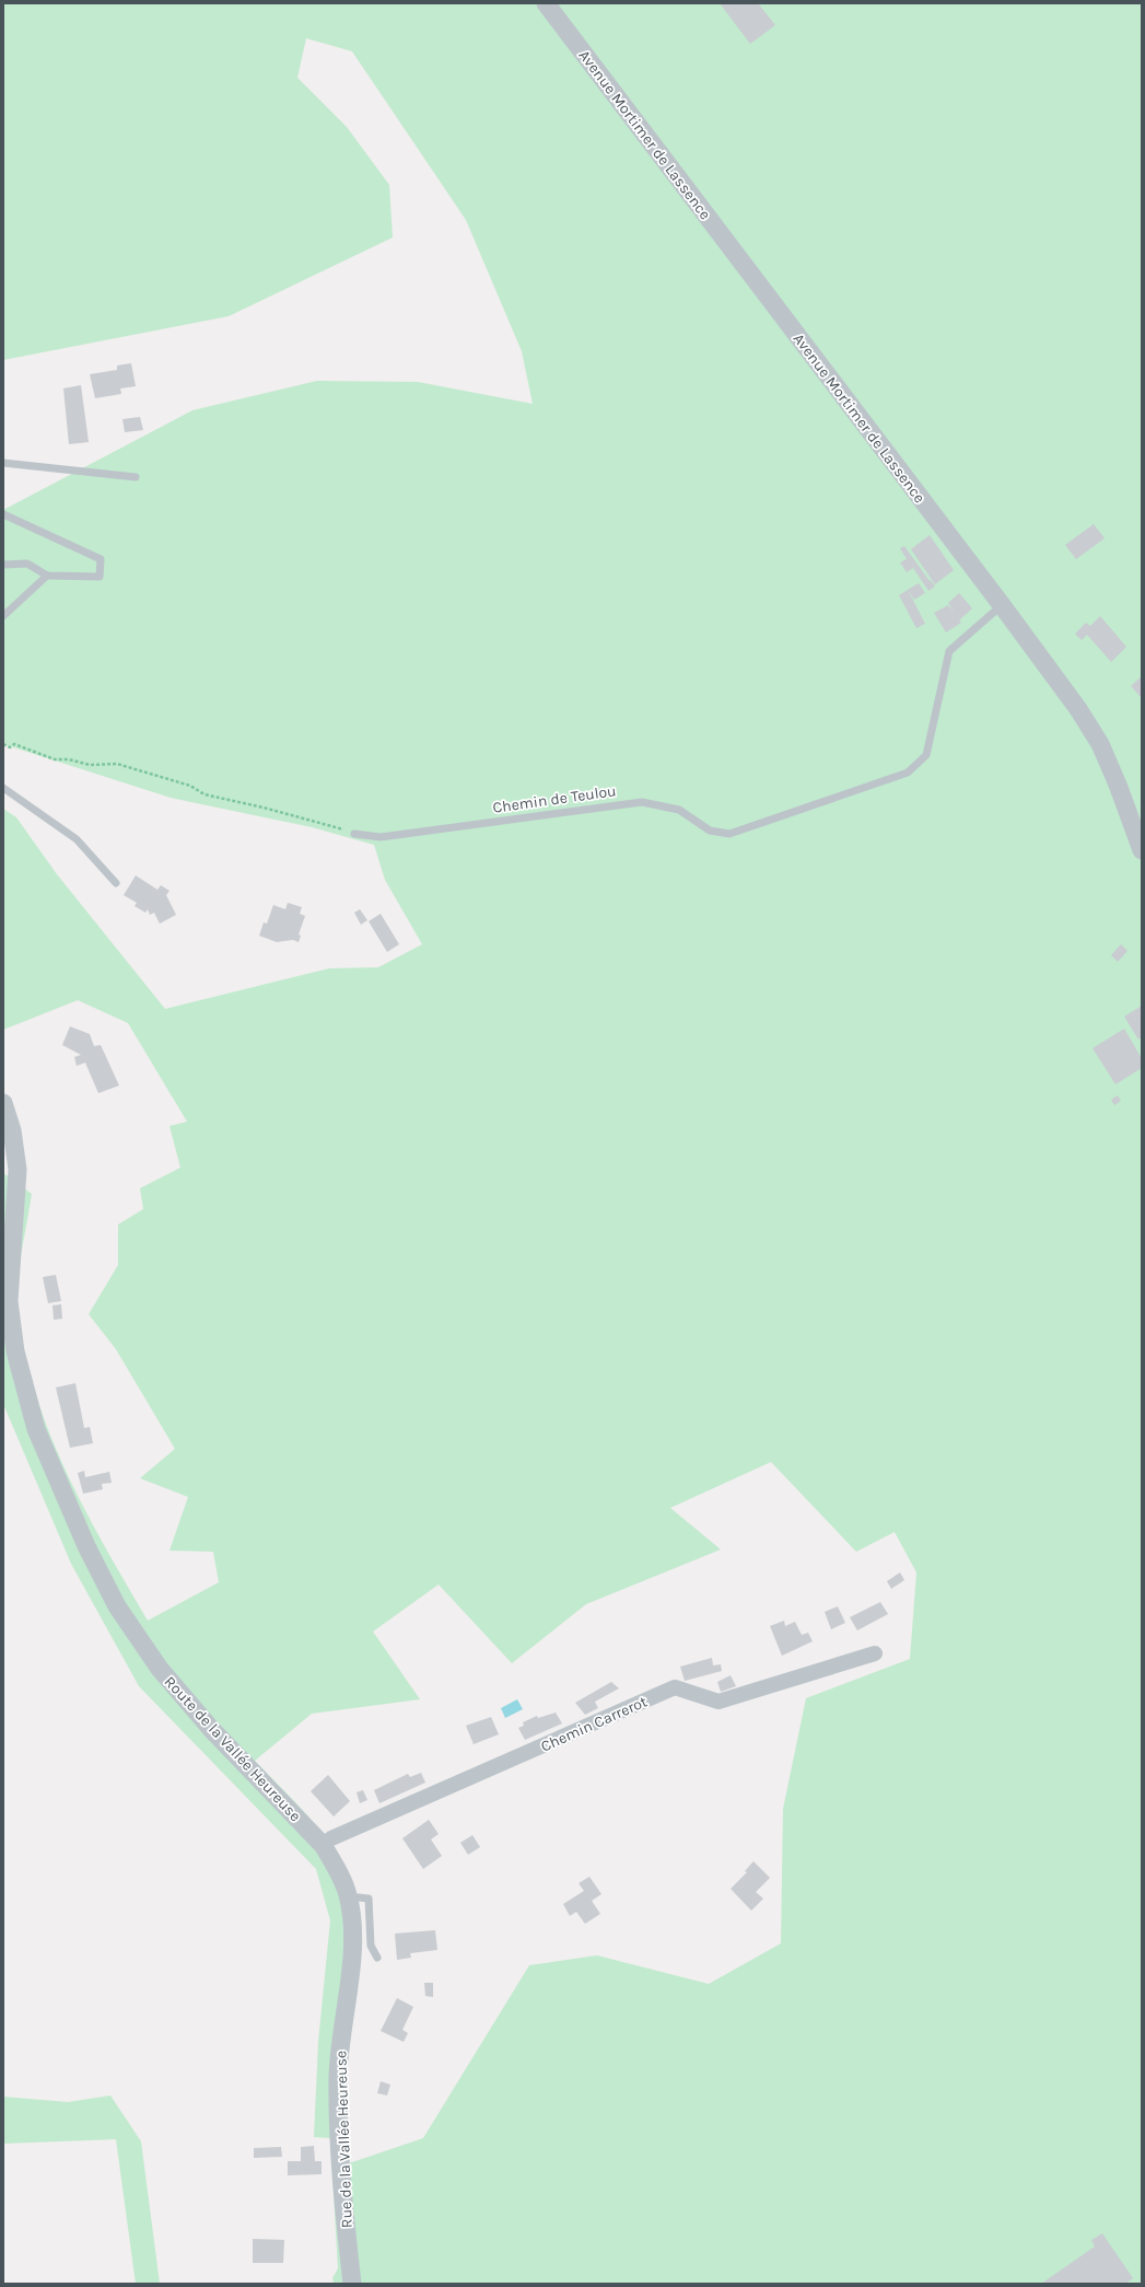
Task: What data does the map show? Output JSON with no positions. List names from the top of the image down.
{
  "streets": {
    "street": [
      "Avenue Mortimer de Lassence",
      "Chemin Carrerot",
      "Route de la Vallée Heureuse",
      "Rue de la Vallée Heureuse"
    ],
    "lane": ["Chemin de Teulou"]
  },
  "crossings": [
    ["Avenue Mortimer de Lassence", "Chemin de Teulou"],
    ["Chemin Carrerot", "Route de la Vallée Heureuse"],
    ["Chemin Carrerot", "Rue de la Vallée Heureuse"],
    ["Route de la Vallée Heureuse", "Rue de la Vallée Heureuse"]
  ]
}
